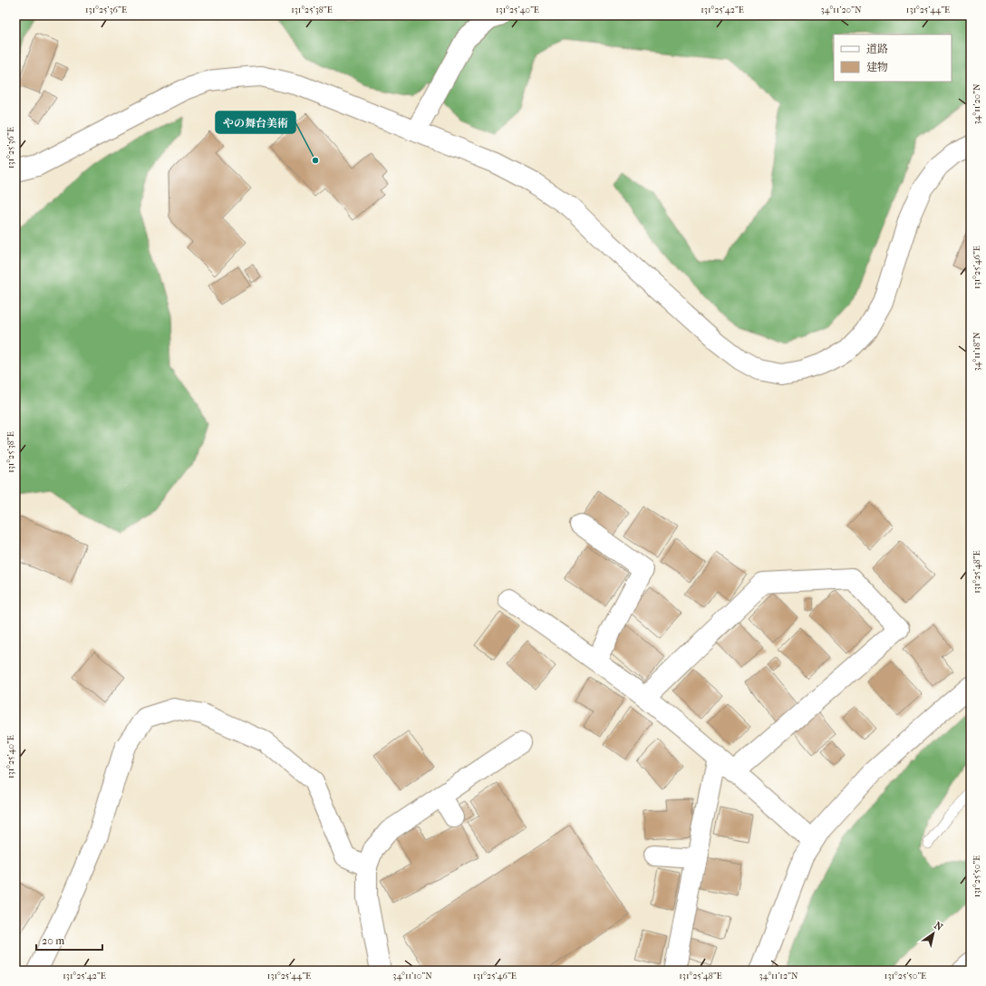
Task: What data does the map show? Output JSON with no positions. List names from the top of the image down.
{
  "places": ["やの舞台美術"],
  "legend": ["道路", "建物"],
  "scale_bar": "20 m",
  "north": "top right",
  "coordinates": [
    "131°25'36\"E",
    "131°25'38\"E",
    "131°25'40\"E",
    "131°25'42\"E",
    "34°11'20\"N",
    "131°25'44\"E",
    "131°25'46\"E",
    "34°11'18\"N",
    "131°25'48\"E",
    "131°25'50\"E",
    "34°11'10\"N",
    "34°11'12\"N"
  ]
}
